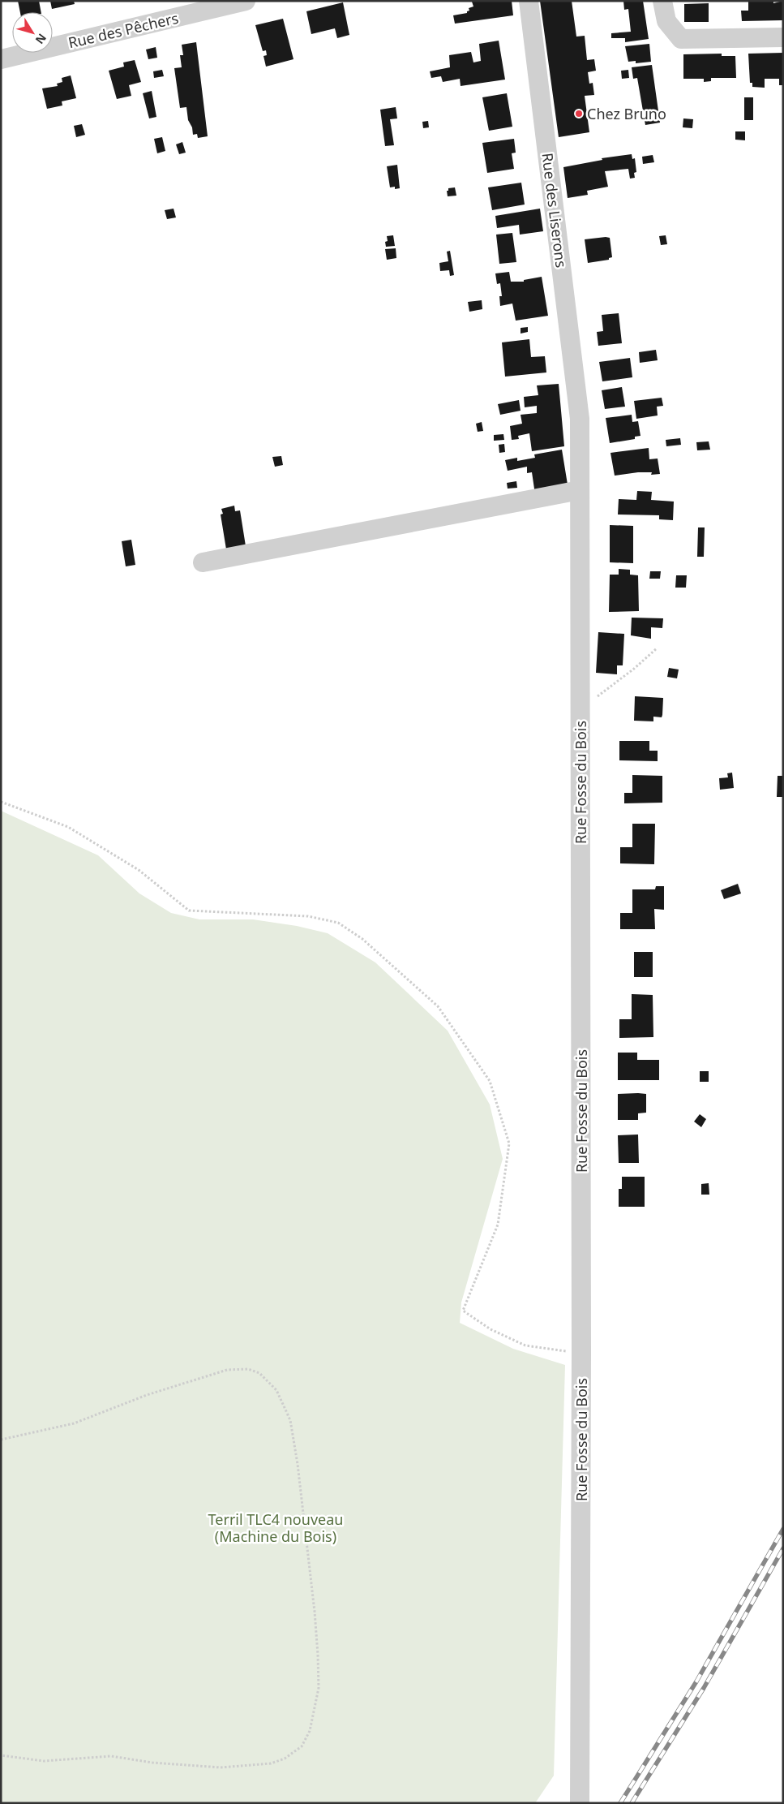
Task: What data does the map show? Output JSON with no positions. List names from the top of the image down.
{
  "streets": {
    "street": ["Rue des Pêchers", "Rue des Liserons", "Rue Fosse du Bois"]
  },
  "crossings": [
    ["Rue des Liserons", "Rue Fosse du Bois"]
  ],
  "parks": ["Terril TLC4 nouveau (Machine du Bois)"],
  "places": ["Chez Bruno"],
  "north": "bottom right"
}
